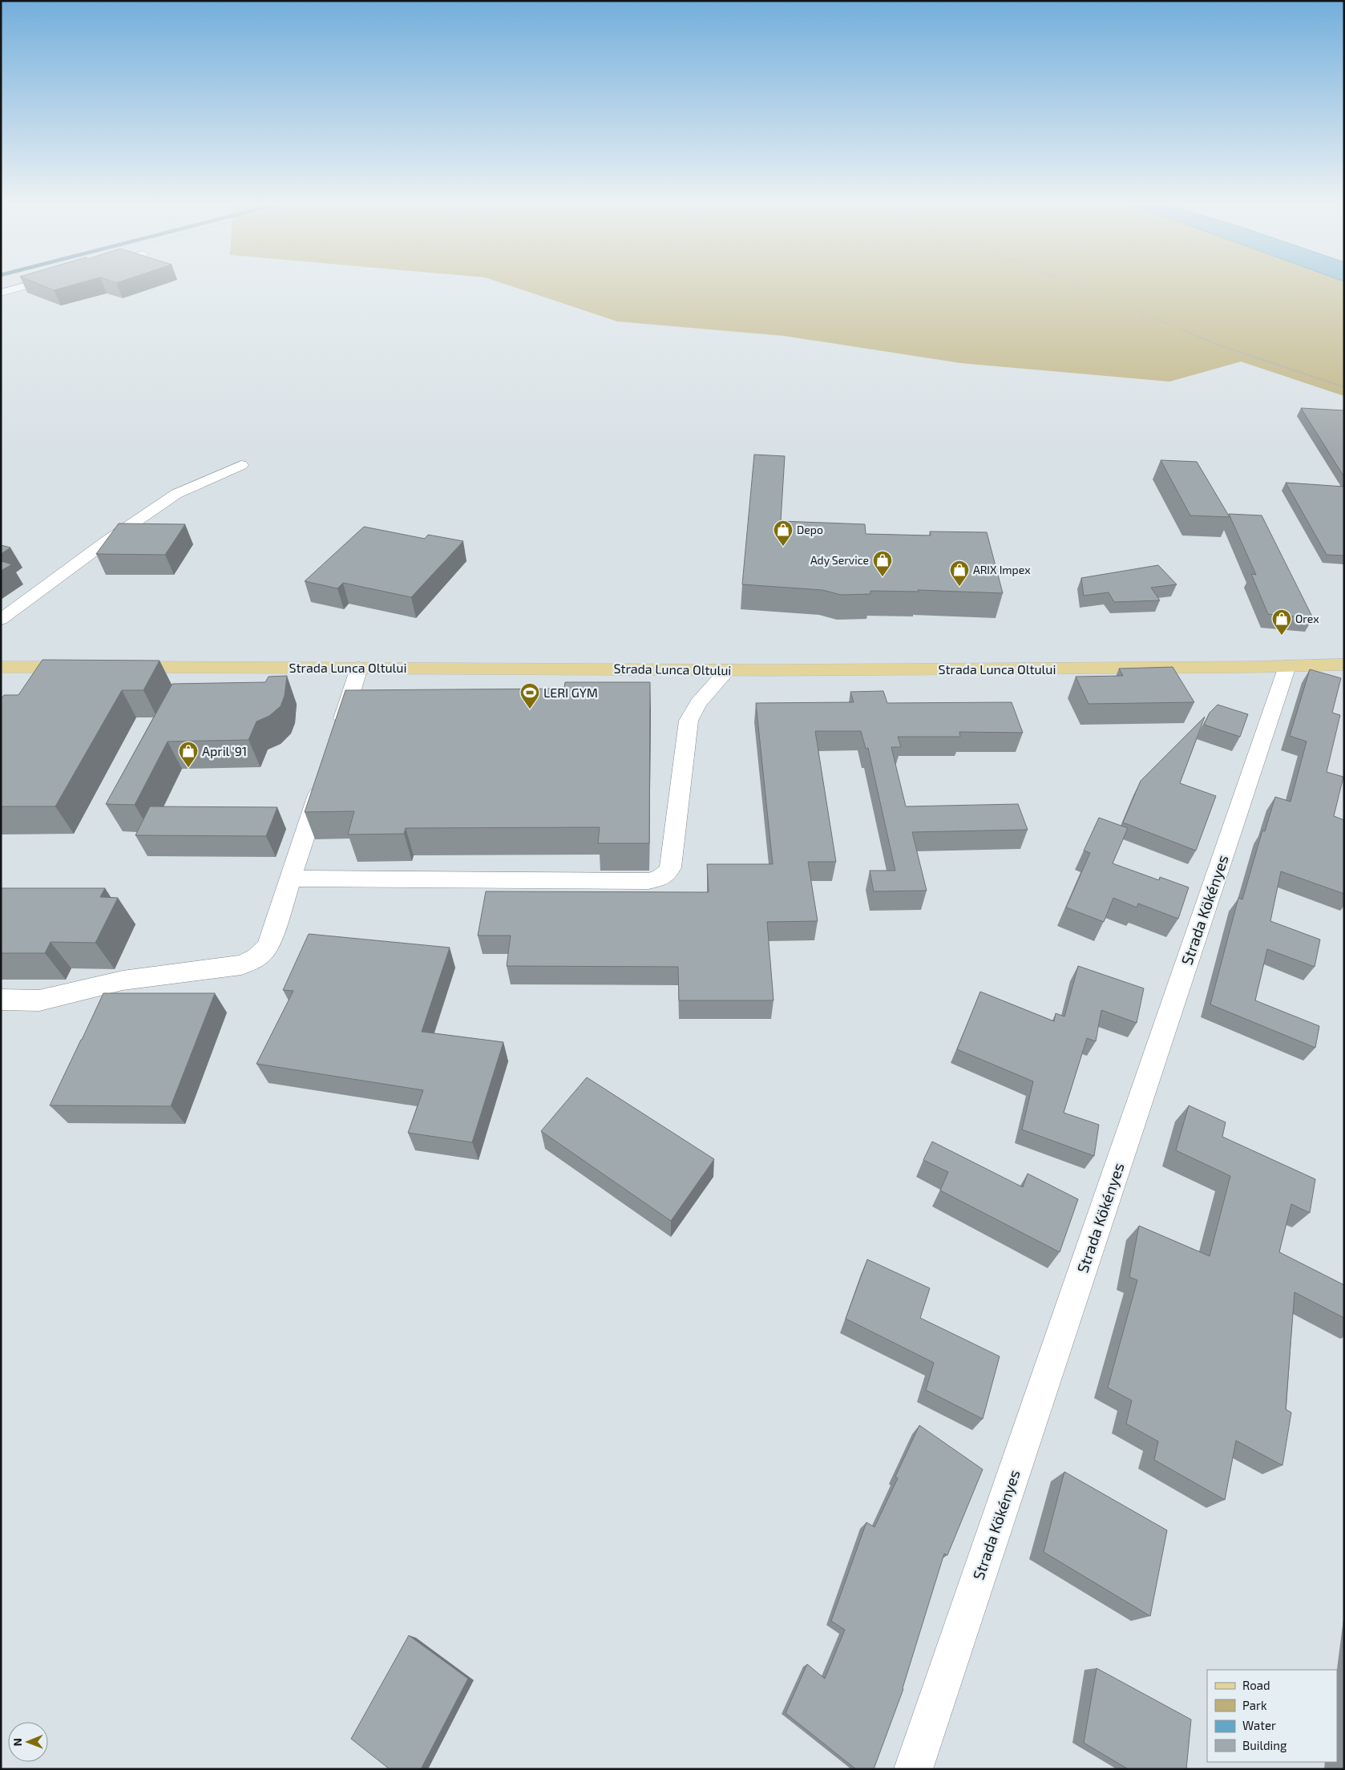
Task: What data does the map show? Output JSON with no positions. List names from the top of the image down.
{
  "streets": {
    "main road": ["Strada Lunca Oltului"],
    "street": ["Strada Kökényes"]
  },
  "crossings": [
    ["Strada Lunca Oltului", "Strada Kökényes"]
  ],
  "places": {
    "shop": [
      "Depo",
      "Ady Service",
      "ARIX Impex",
      "Orex",
      "April '91"
    ],
    "sports": ["LERI GYM"]
  },
  "legend": [
    "Road",
    "Park",
    "Water",
    "Building"
  ],
  "north": "left"
}
